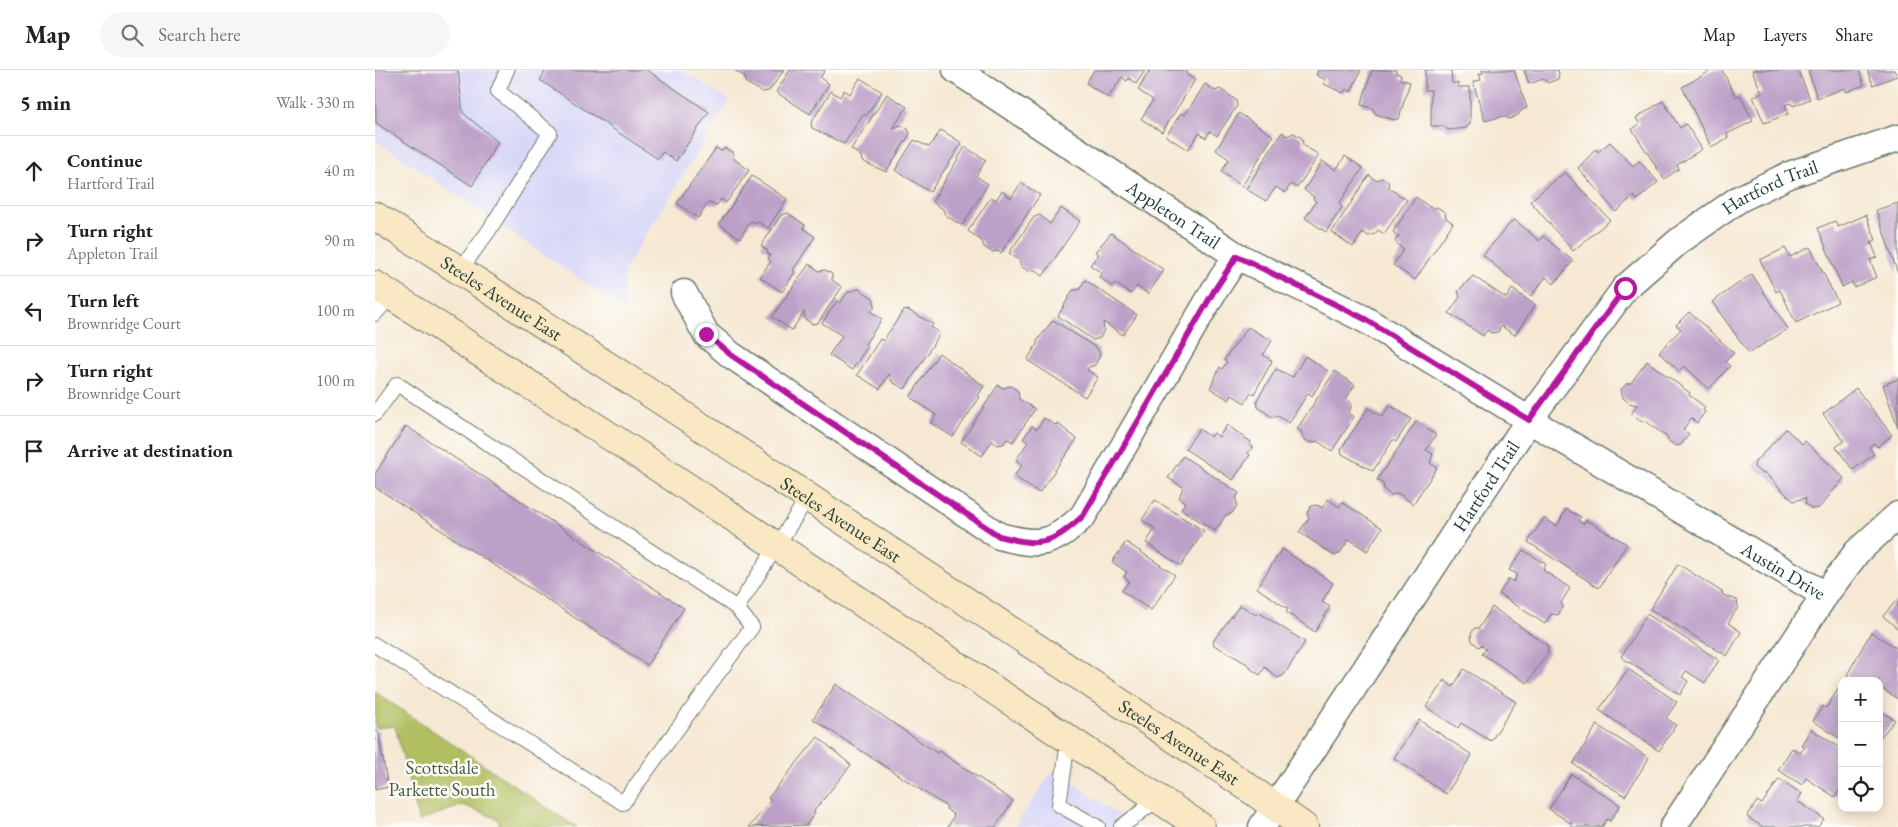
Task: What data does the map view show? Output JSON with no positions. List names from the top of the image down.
{
  "streets": {
    "main road": ["Steeles Avenue East"],
    "street": ["Hartford Trail", "Appleton Trail", "Austin Drive"]
  },
  "crossings": [
    ["Hartford Trail", "Appleton Trail"],
    ["Hartford Trail", "Steeles Avenue East"],
    ["Hartford Trail", "Austin Drive"],
    ["Appleton Trail", "Austin Drive"]
  ],
  "parks": ["Scottsdale Parkette South"],
  "page": {
    "header": "Map",
    "search": "Search here",
    "nav": ["Map", "Layers", "Share"],
    "heading": ["5 min", "Walk · 330 m"],
    "list": [
      ["Continue", "Hartford Trail", "40 m"],
      ["Turn right", "Appleton Trail", "90 m"],
      ["Turn left", "Brownridge Court", "100 m"],
      ["Turn right", "Brownridge Court", "100 m"],
      "Arrive at destination"
    ],
    "map_buttons": ["+", "−"]
  }
}
